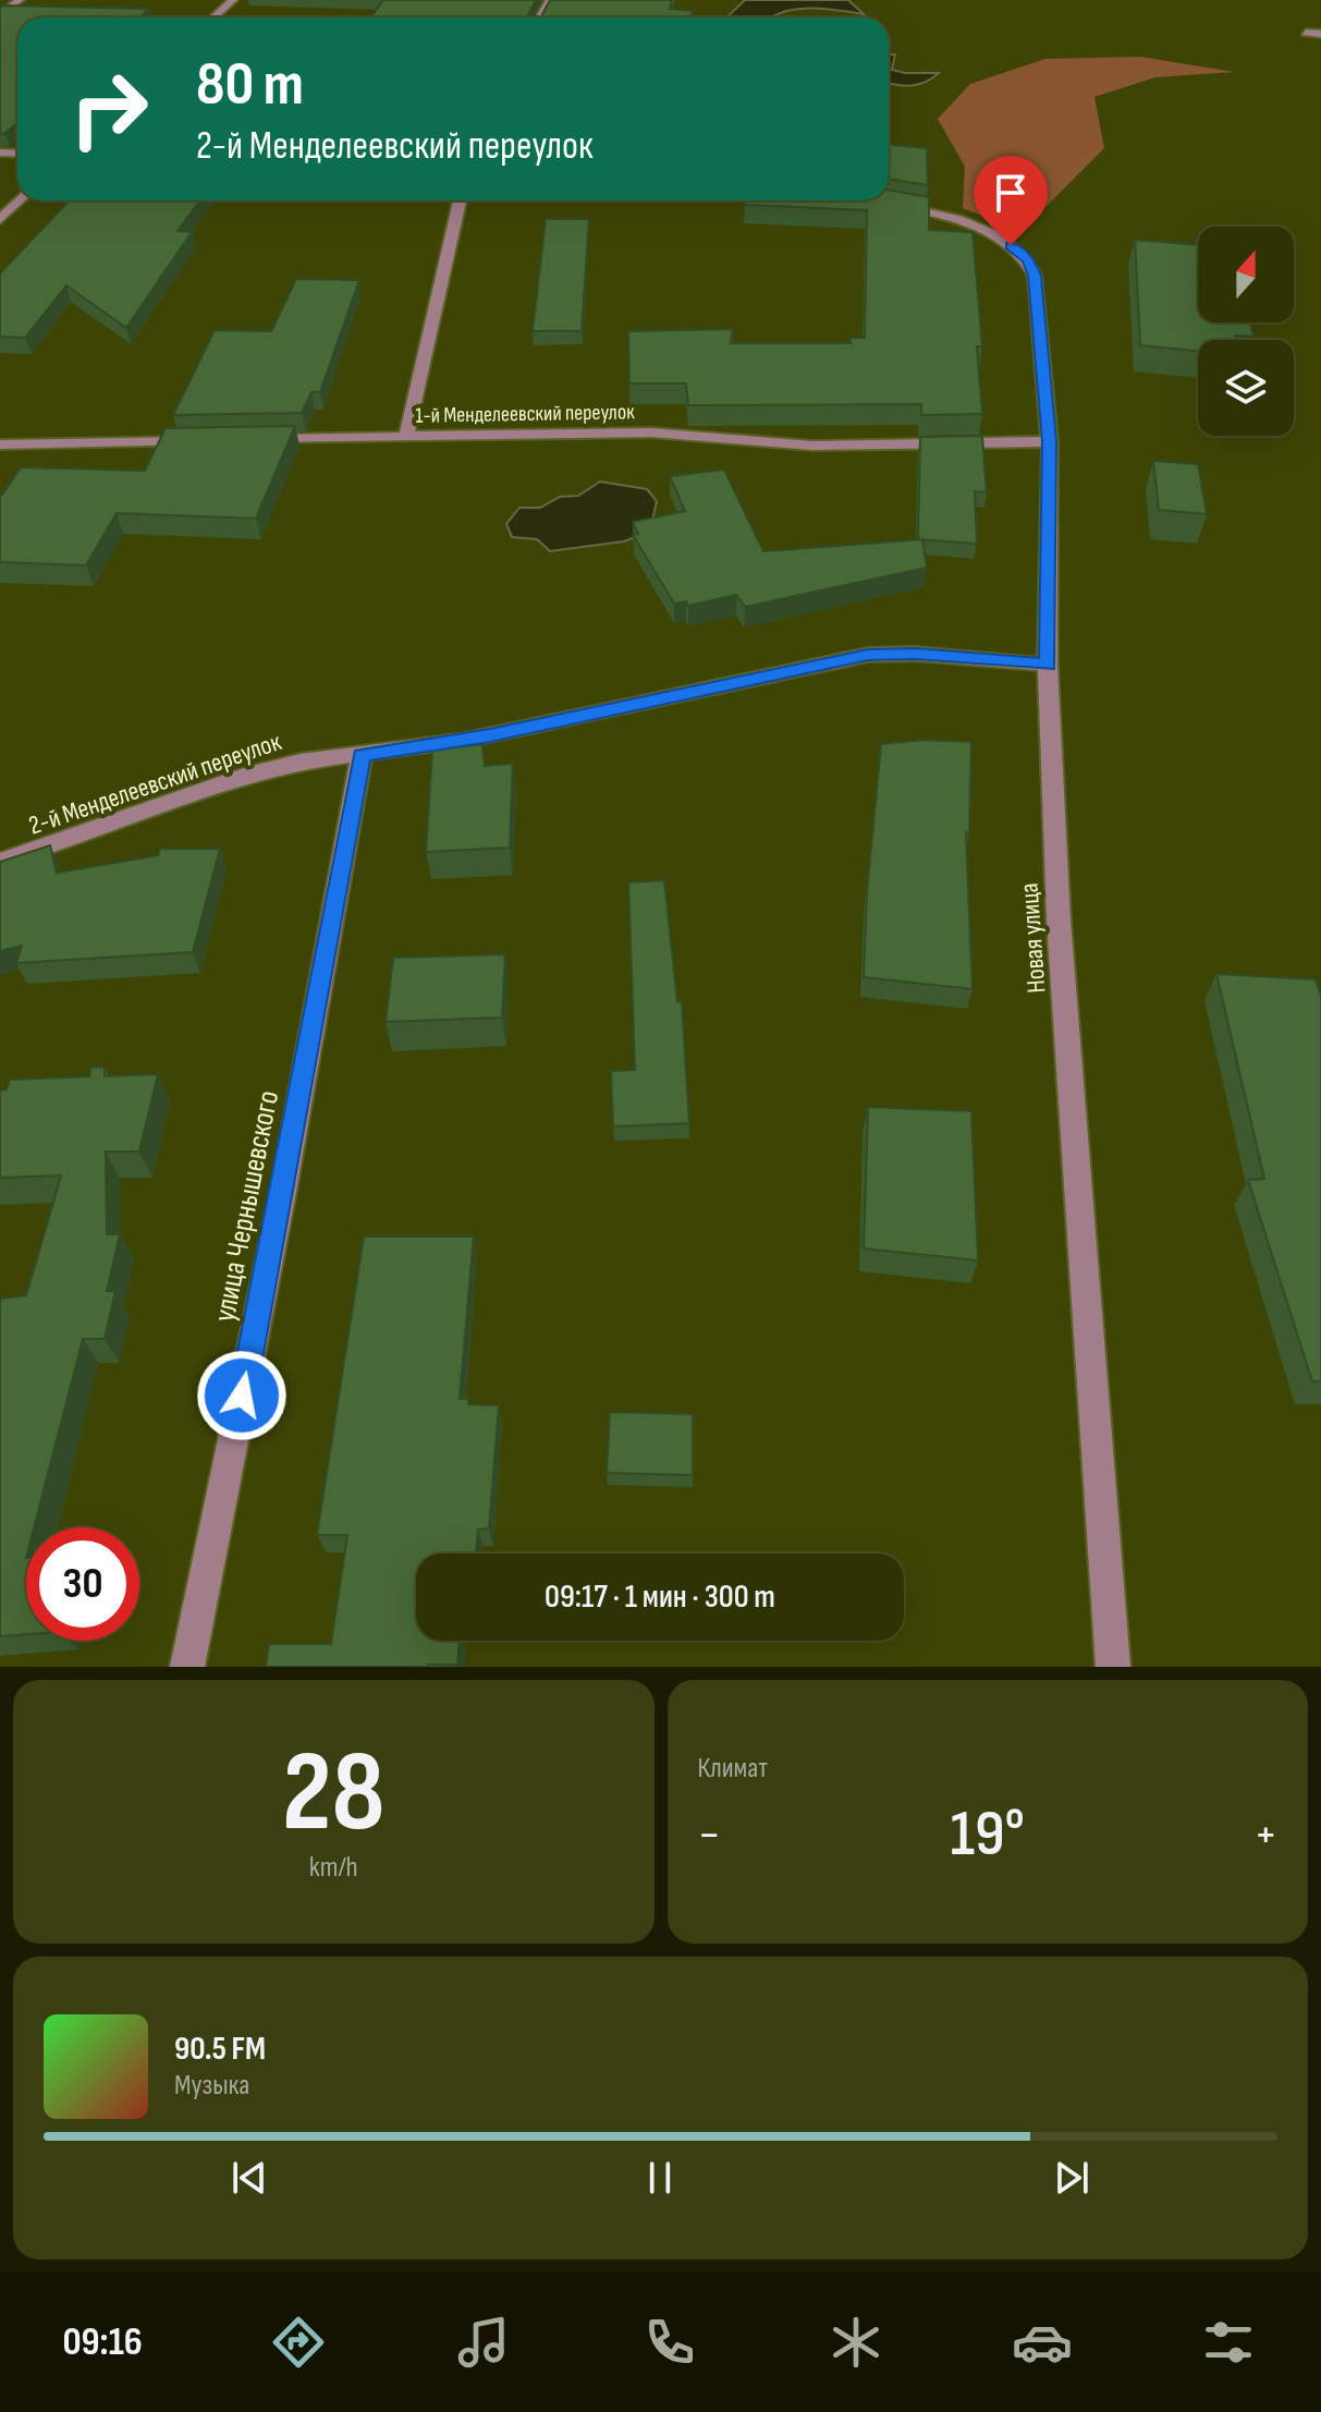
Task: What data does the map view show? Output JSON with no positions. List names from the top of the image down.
{
  "streets": {
    "street": [
      "1-й Менделеевский переулок",
      "2-й Менделеевский переулок",
      "Новая улица",
      "улица Чернышевского"
    ]
  },
  "crossings": [
    ["1-й Менделеевский переулок", "Новая улица"],
    ["2-й Менделеевский переулок", "Новая улица"],
    ["2-й Менделеевский переулок", "улица Чернышевского"]
  ],
  "north": "top",
  "page": {
    "turn": ["80 m", "2-й Менделеевский переулок"],
    "limit": "30",
    "trip": "09:17 · 1 мин · 300 m",
    "tile": [
      ["28", "km/h"],
      "Климат"
    ],
    "heat": ["−", "19°", "+"],
    "song": ["90.5 FM", "Музыка"],
    "tabs": "09:16"
  }
}
